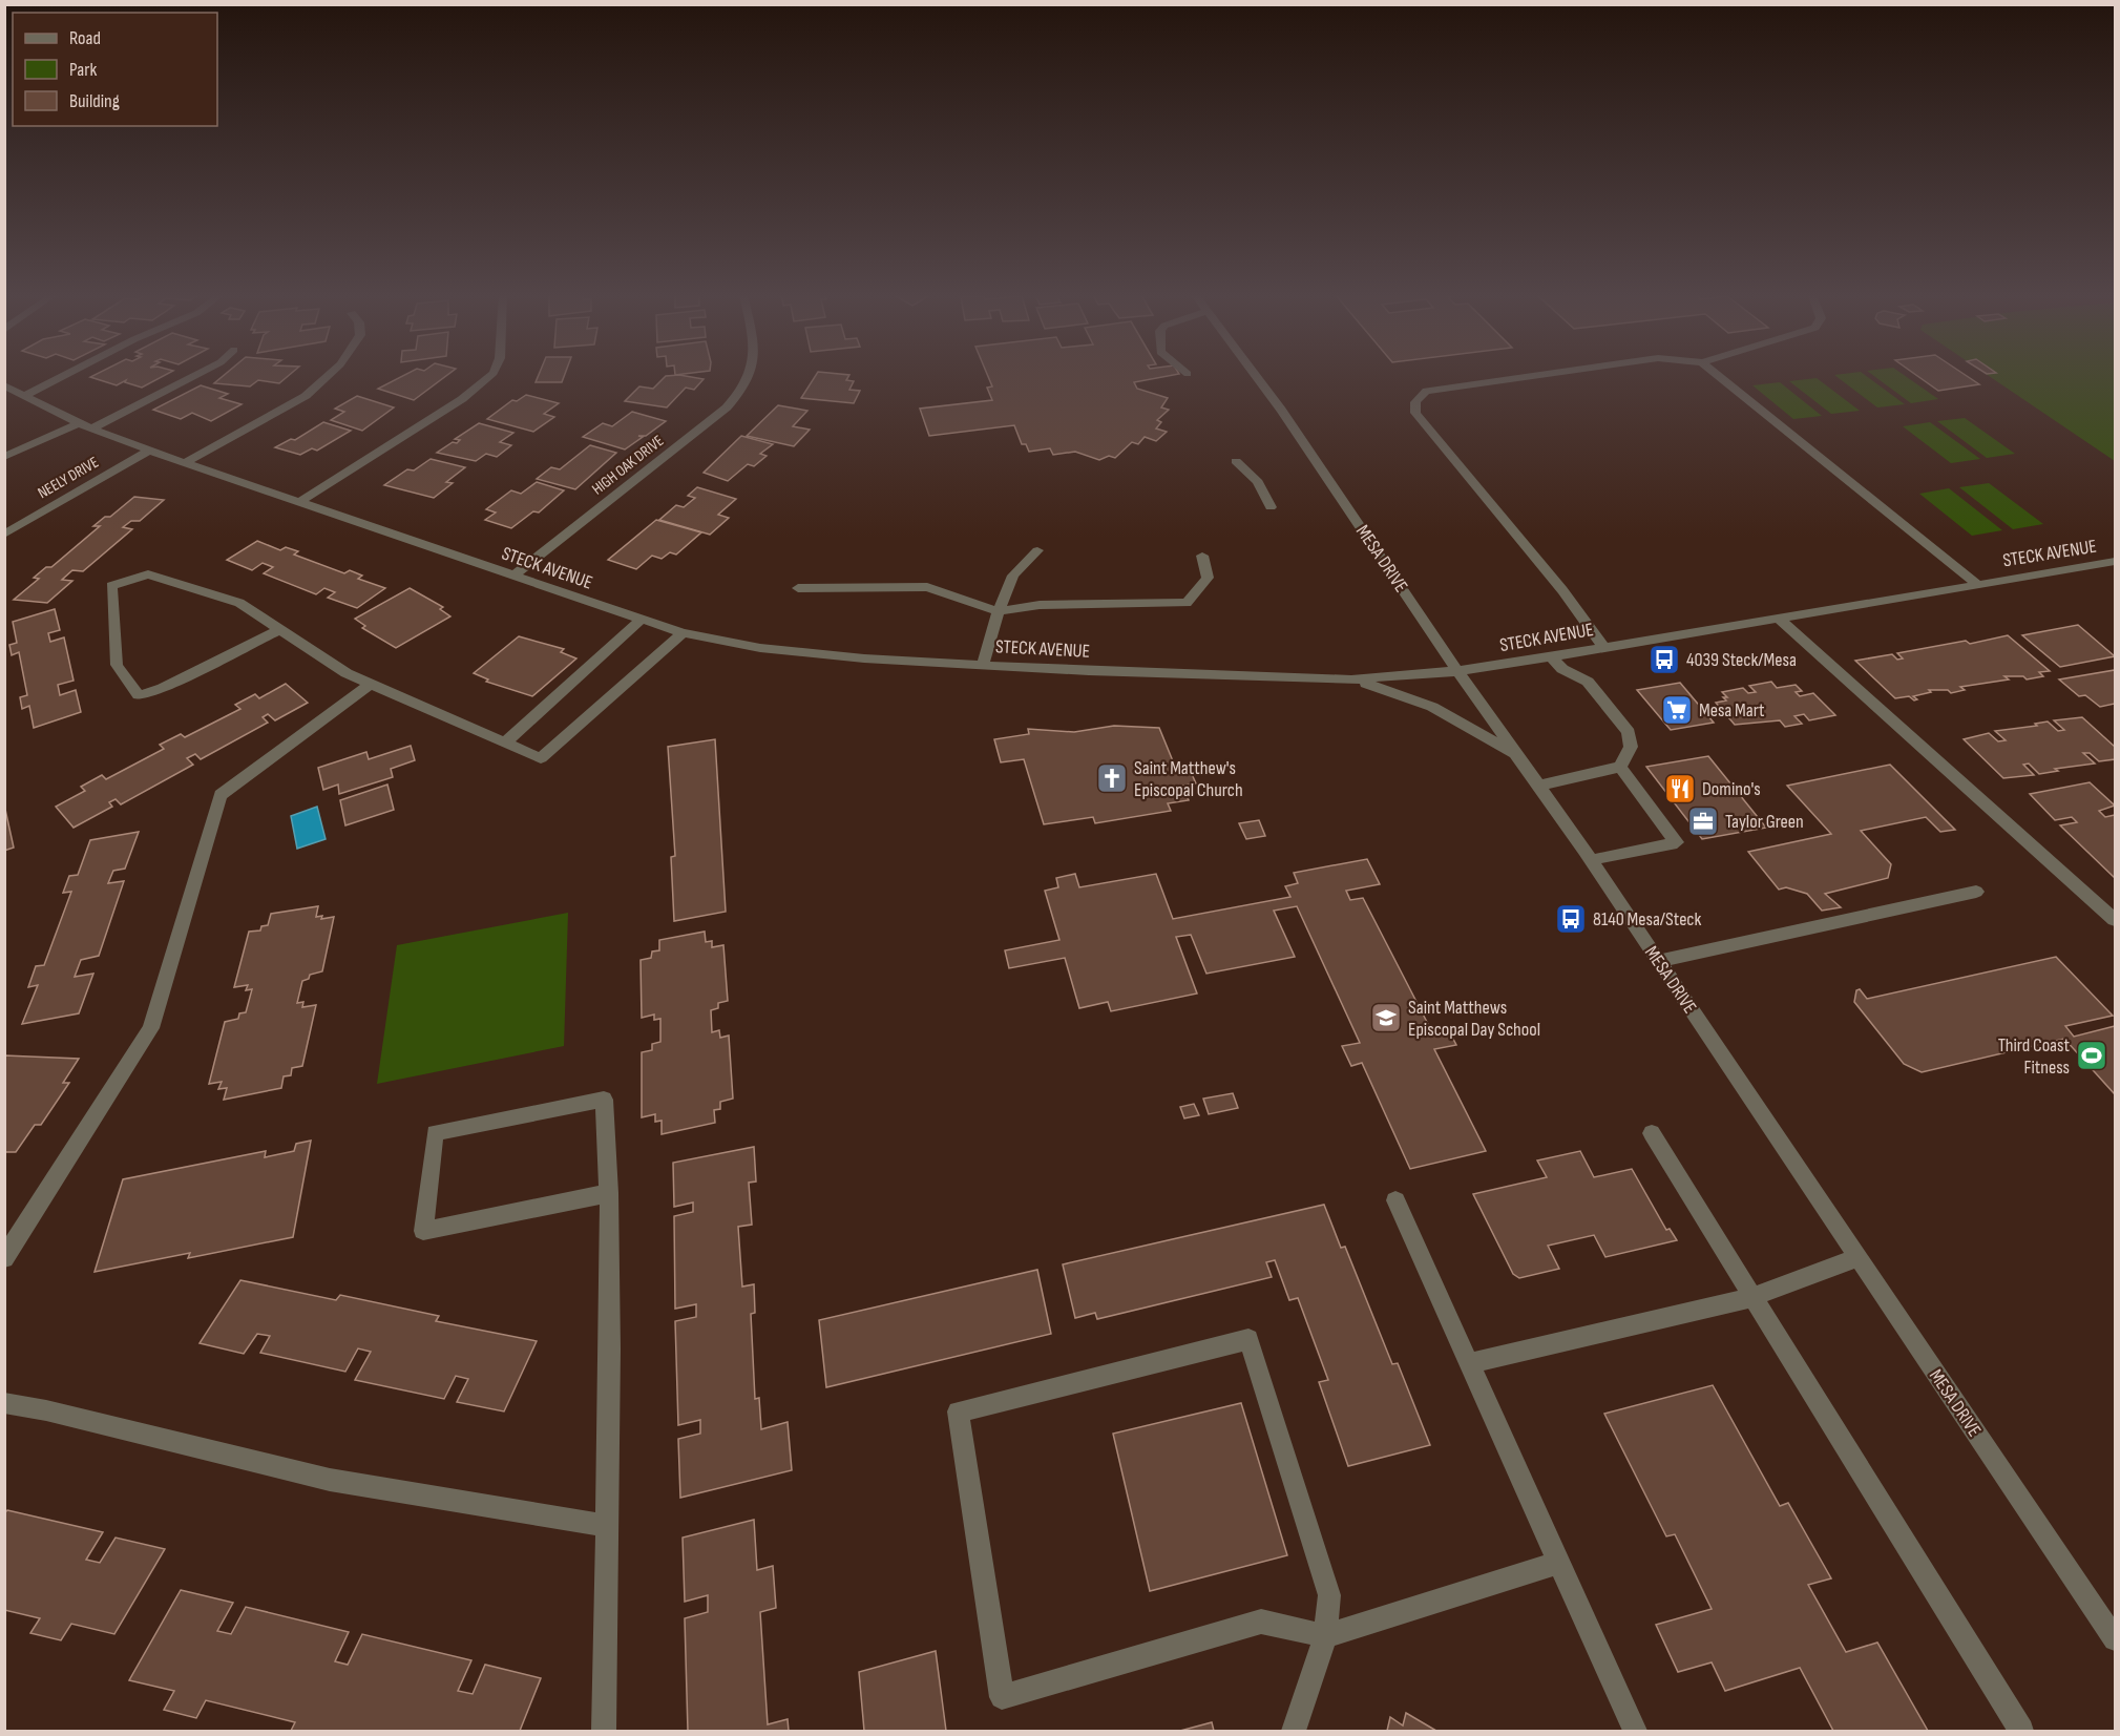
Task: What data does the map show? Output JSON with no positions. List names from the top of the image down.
{
  "streets": {
    "street": [
      "HIGH OAK DRIVE",
      "NEELY DRIVE",
      "STECK AVENUE",
      "MESA DRIVE"
    ]
  },
  "crossings": [
    ["HIGH OAK DRIVE", "STECK AVENUE"],
    ["NEELY DRIVE", "STECK AVENUE"],
    ["STECK AVENUE", "MESA DRIVE"]
  ],
  "places": {
    "bus stop": ["4039 Steck/Mesa", "8140 Mesa/Steck"],
    "supermarket": ["Mesa Mart"],
    "church": ["Saint Matthew's Episcopal Church"],
    "restaurant": ["Domino's"],
    "office": ["Taylor Green"],
    "school or university": ["Saint Matthews Episcopal Day School"],
    "sports": ["Third Coast Fitness"]
  },
  "legend": ["Road", "Park", "Building"]
}
